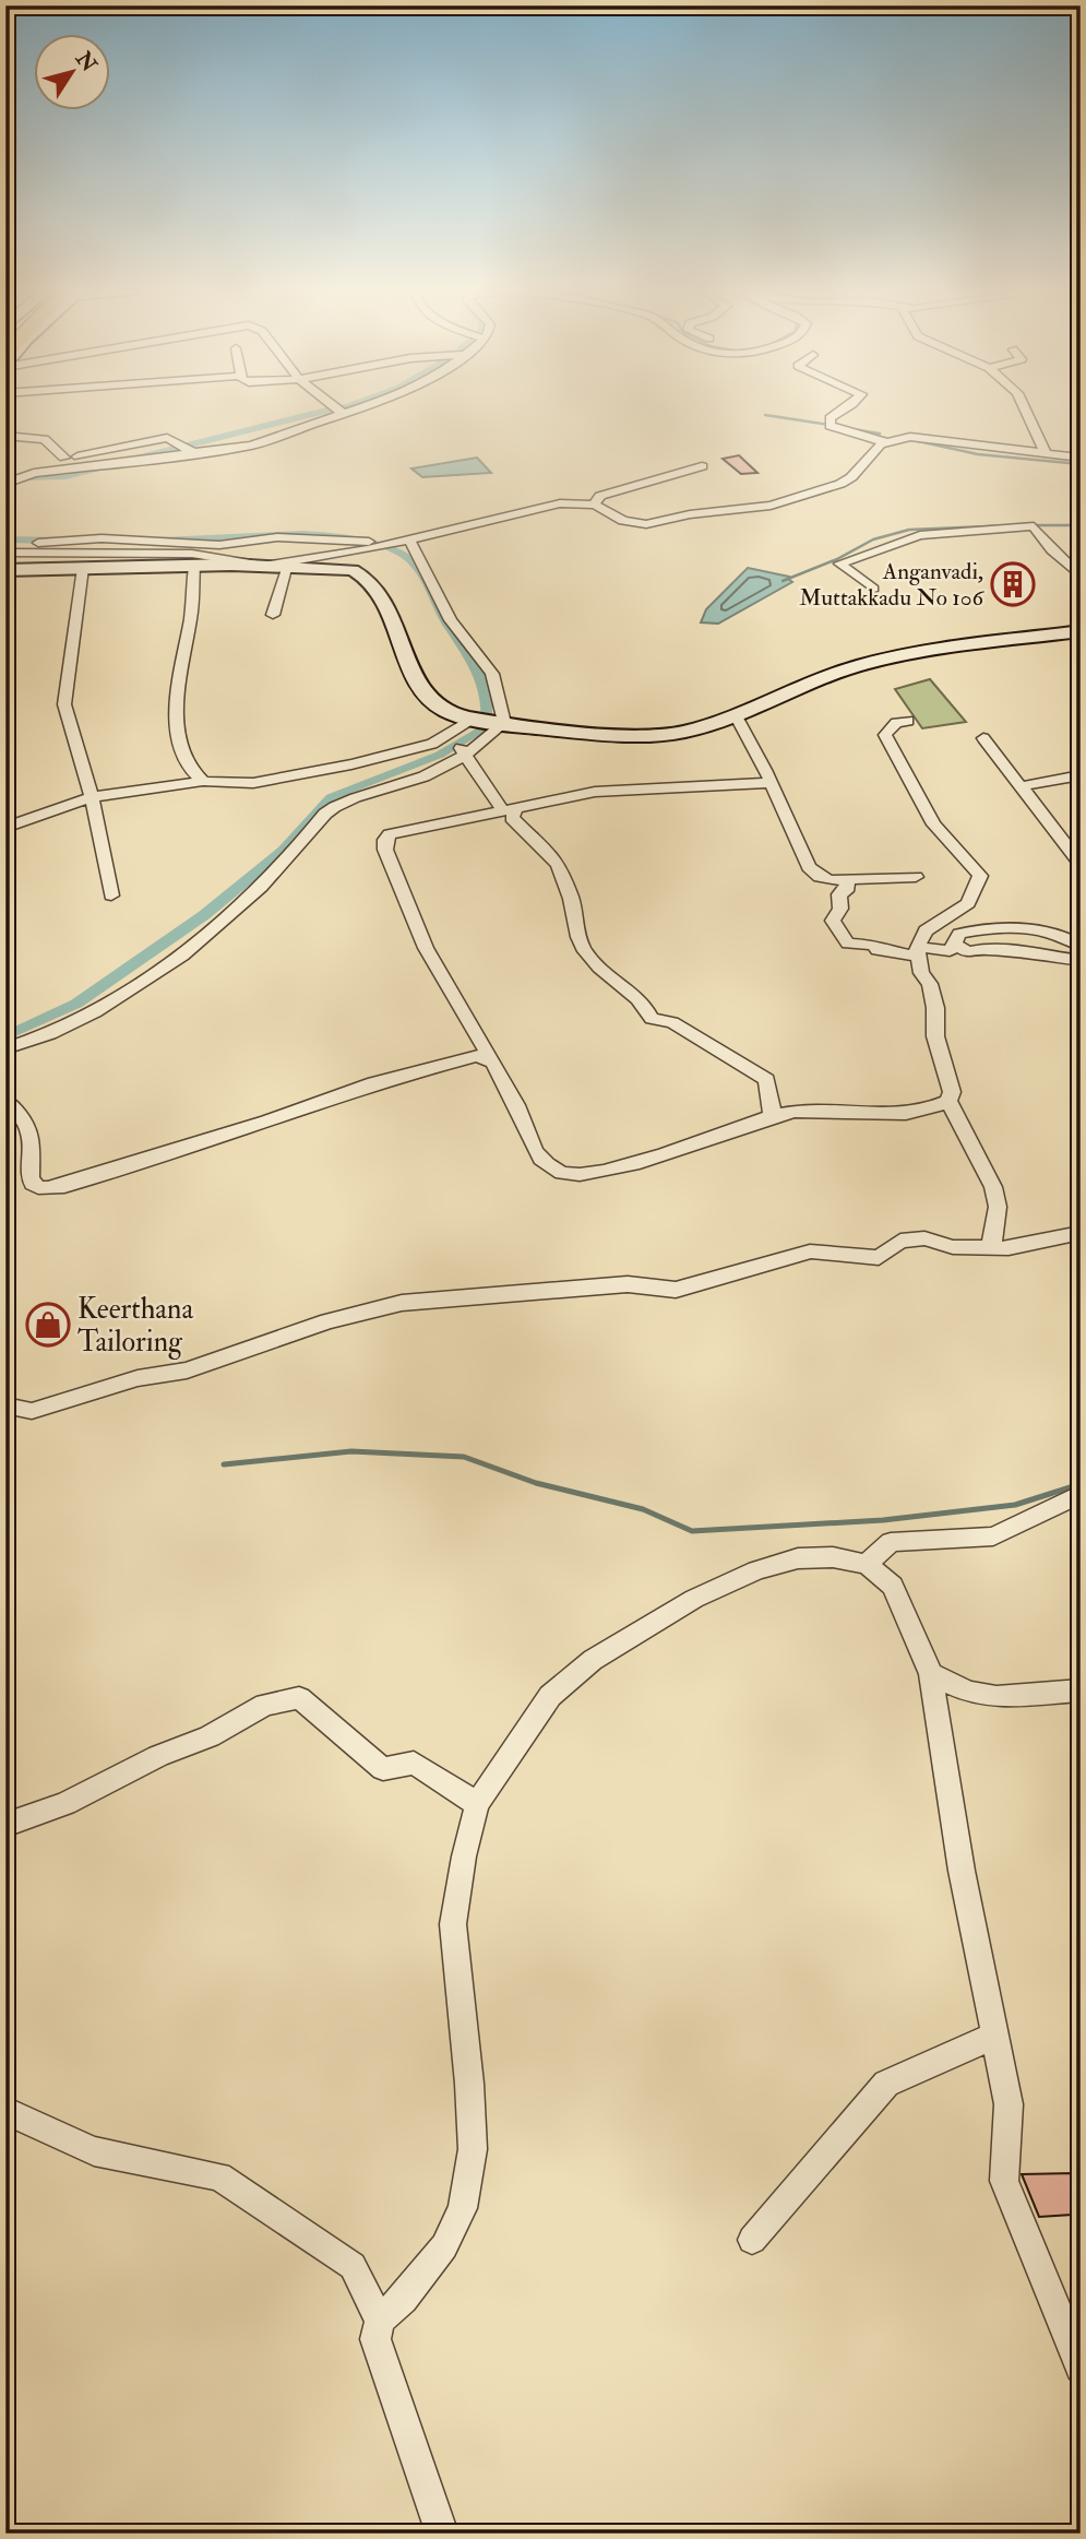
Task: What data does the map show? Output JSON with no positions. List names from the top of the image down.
{
  "places": {
    "building": ["Anganvadi, Muttakkadu No 106"],
    "shop": ["Keerthana Tailoring"]
  },
  "north": "top right"
}
